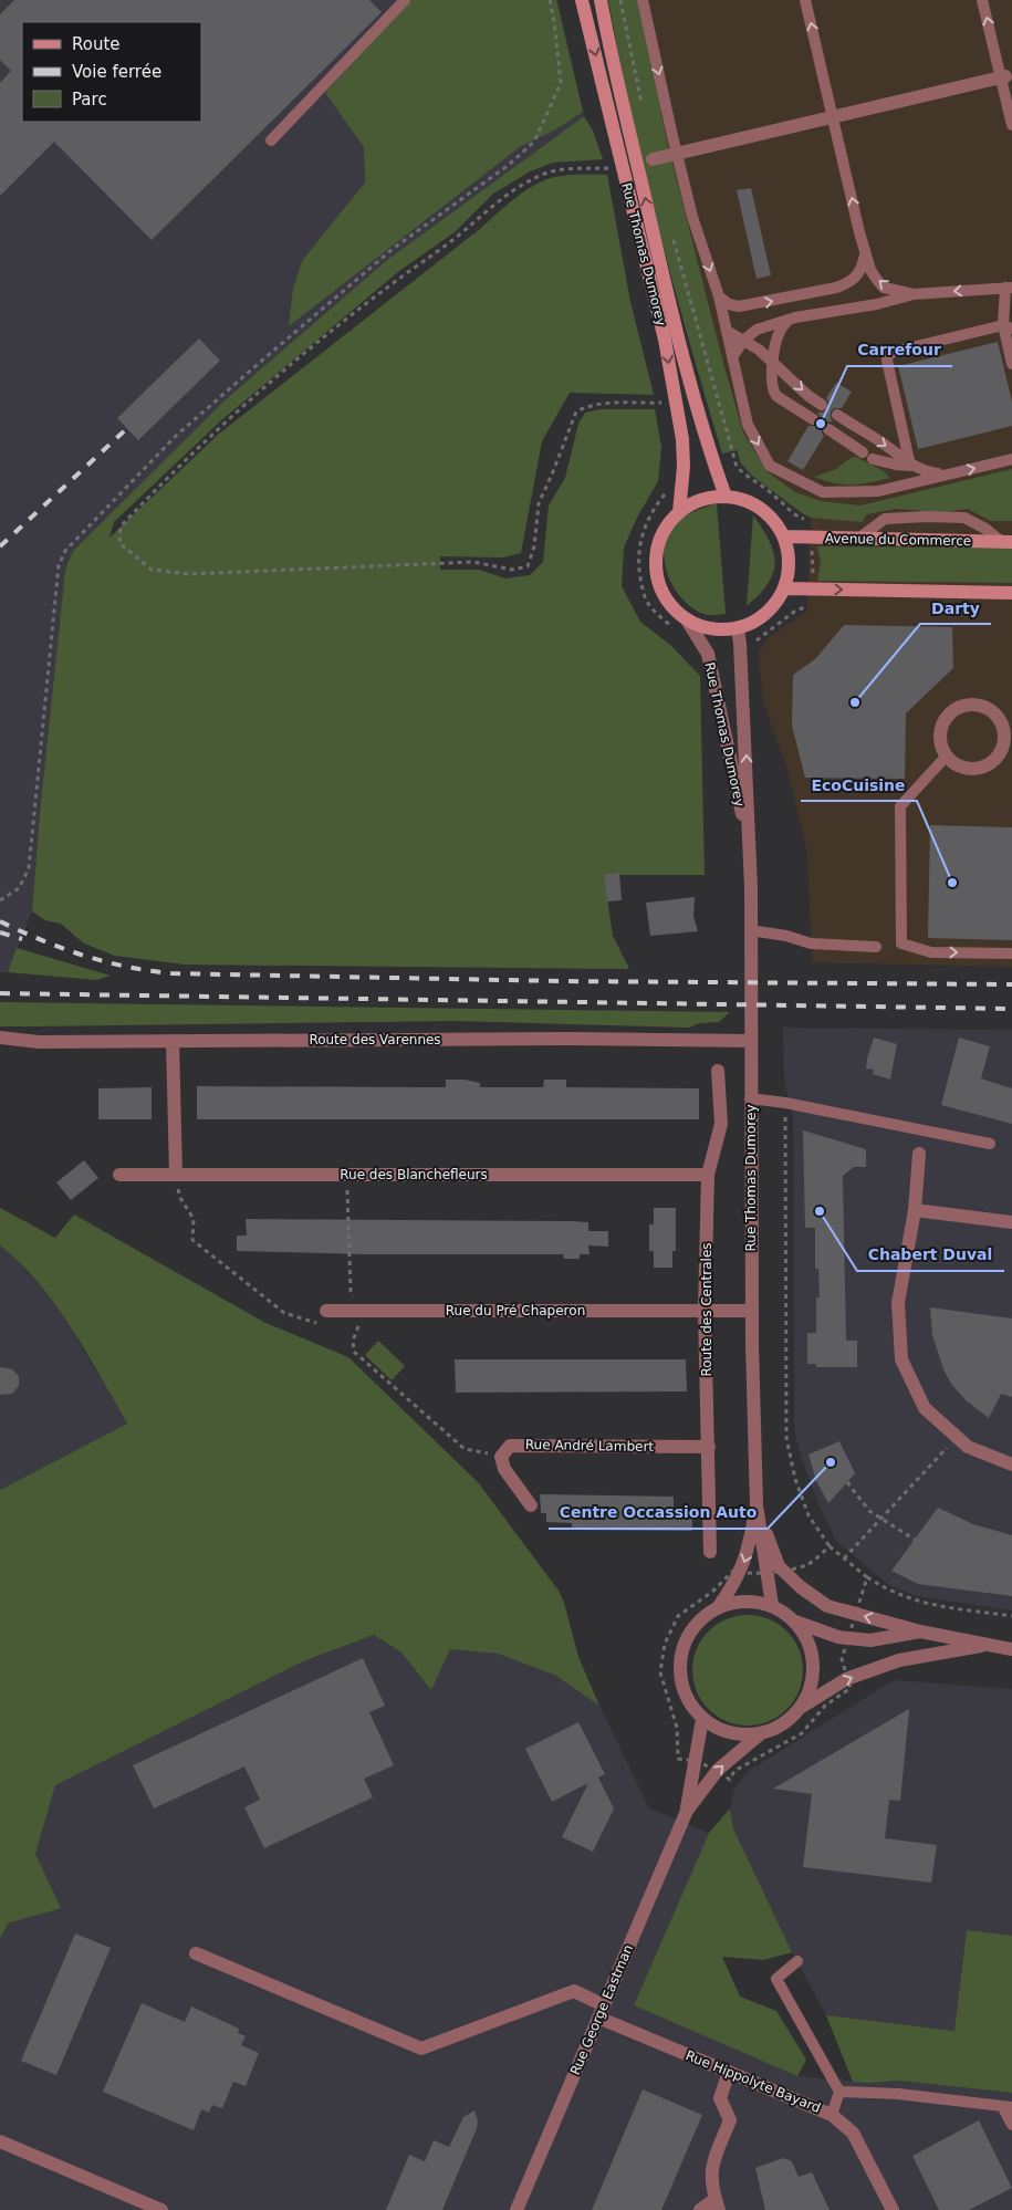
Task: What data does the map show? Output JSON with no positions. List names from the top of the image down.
{
  "streets": {
    "main road": ["Rue Thomas Dumorey", "Avenue du Commerce"],
    "street": [
      "Route des Varennes",
      "Rue des Blanchefleurs",
      "Route des Centrales",
      "Rue du Pré Chaperon",
      "Rue André Lambert",
      "Rue George Eastman",
      "Rue Hippolyte Bayard"
    ]
  },
  "crossings": [
    ["Rue Thomas Dumorey", "Avenue du Commerce"],
    ["Rue Thomas Dumorey", "Route des Varennes"],
    ["Rue Thomas Dumorey", "Rue du Pré Chaperon"],
    ["Rue Thomas Dumorey", "Rue George Eastman"],
    ["Rue des Blanchefleurs", "Route des Centrales"],
    ["Route des Centrales", "Rue du Pré Chaperon"],
    ["Route des Centrales", "Rue André Lambert"],
    ["Rue George Eastman", "Rue Hippolyte Bayard"]
  ],
  "places": [
    "Carrefour",
    "Darty",
    "EcoCuisine",
    "Chabert Duval",
    "Centre Occassion Auto"
  ],
  "legend": ["Route", "Voie ferrée", "Parc"]
}
